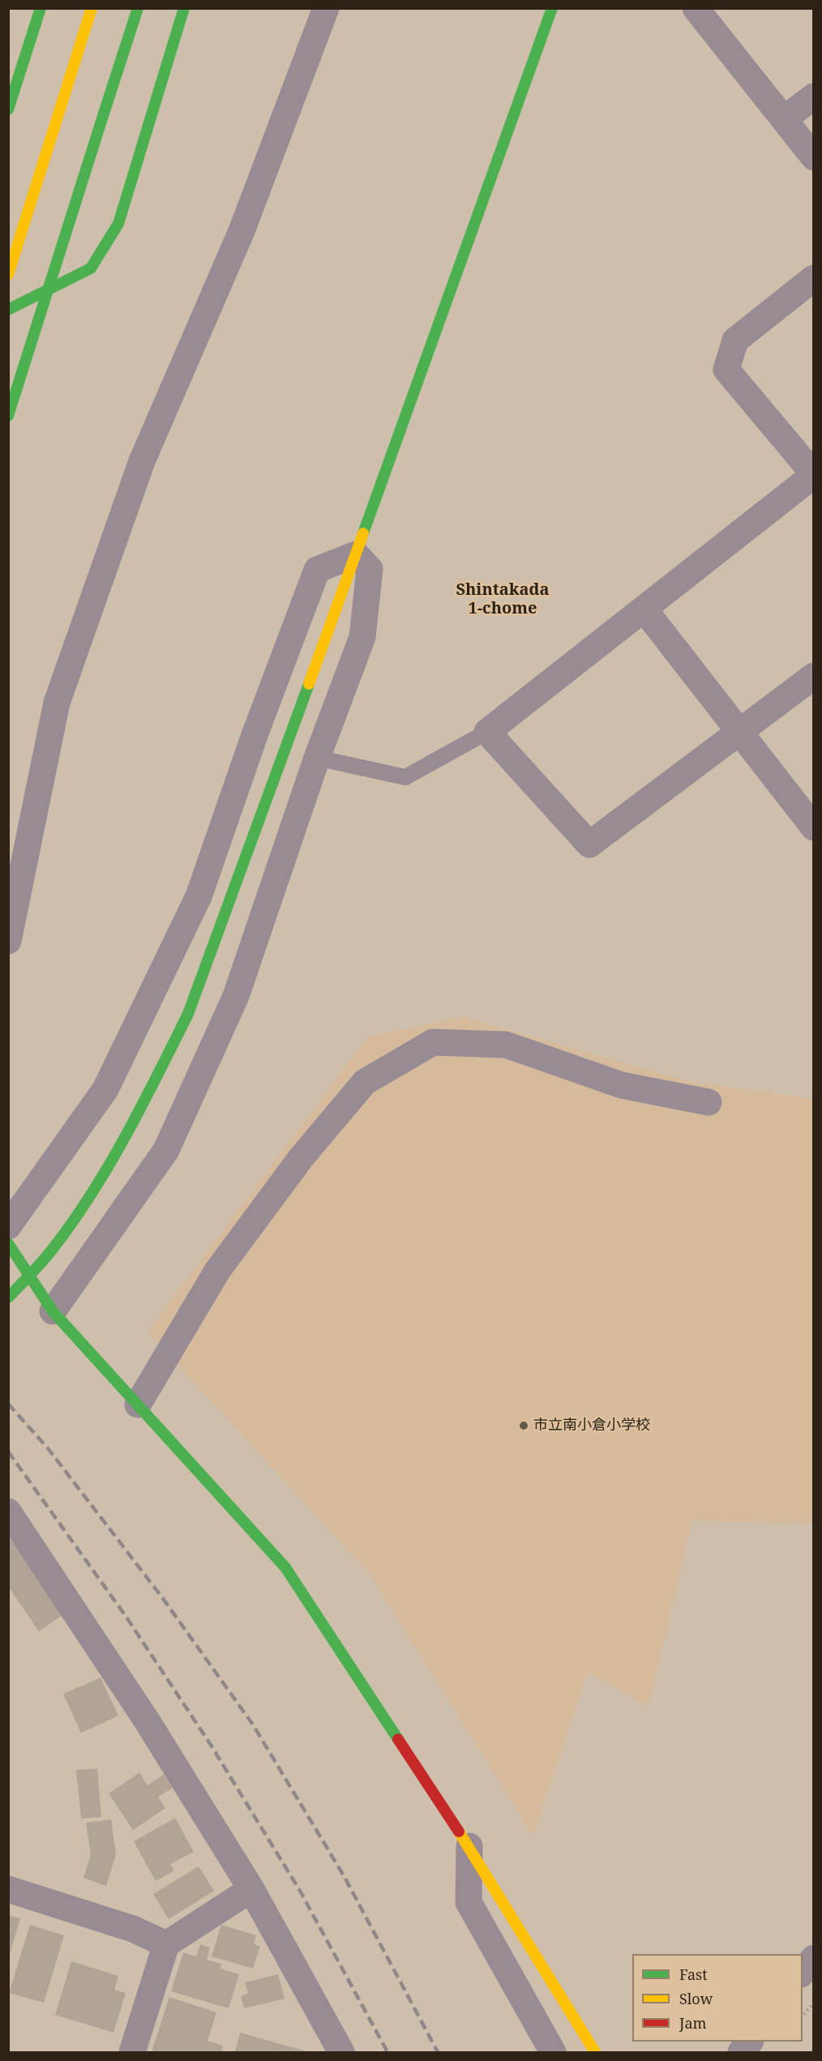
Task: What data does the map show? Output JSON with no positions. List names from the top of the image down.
{
  "districts": ["Shintakada 1-chome"],
  "places": ["市立南小倉小学校"],
  "legend": ["Fast", "Slow", "Jam"]
}
